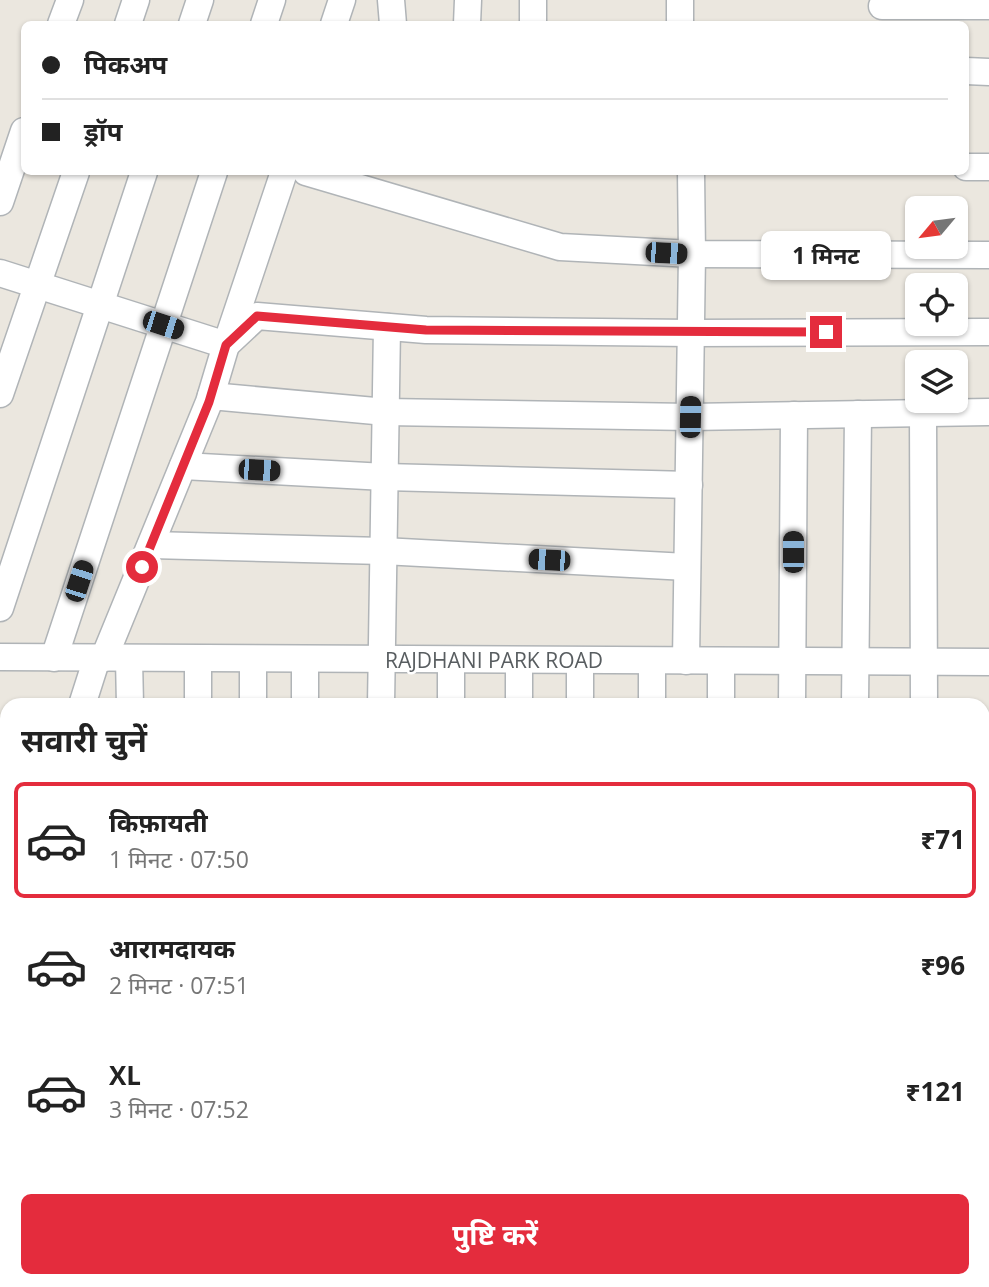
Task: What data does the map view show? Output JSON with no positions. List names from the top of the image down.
{
  "streets": {
    "street": ["RAJDHANI PARK ROAD"]
  },
  "north": "bottom left",
  "page": {
    "banner": ["पिकअप", "ड्रॉप"],
    "bubble": "1 मिनट",
    "heading": "सवारी चुनें",
    "list": [
      {
        "name": "किफ़ायती",
        "note": "1 मिनट · 07:50",
        "value": "₹71"
      },
      {
        "name": "आरामदायक",
        "note": "2 मिनट · 07:51",
        "value": "₹96"
      },
      {
        "name": "XL",
        "note": "3 मिनट · 07:52",
        "value": "₹121"
      }
    ],
    "buttons": "पुष्टि करें"
  }
}
